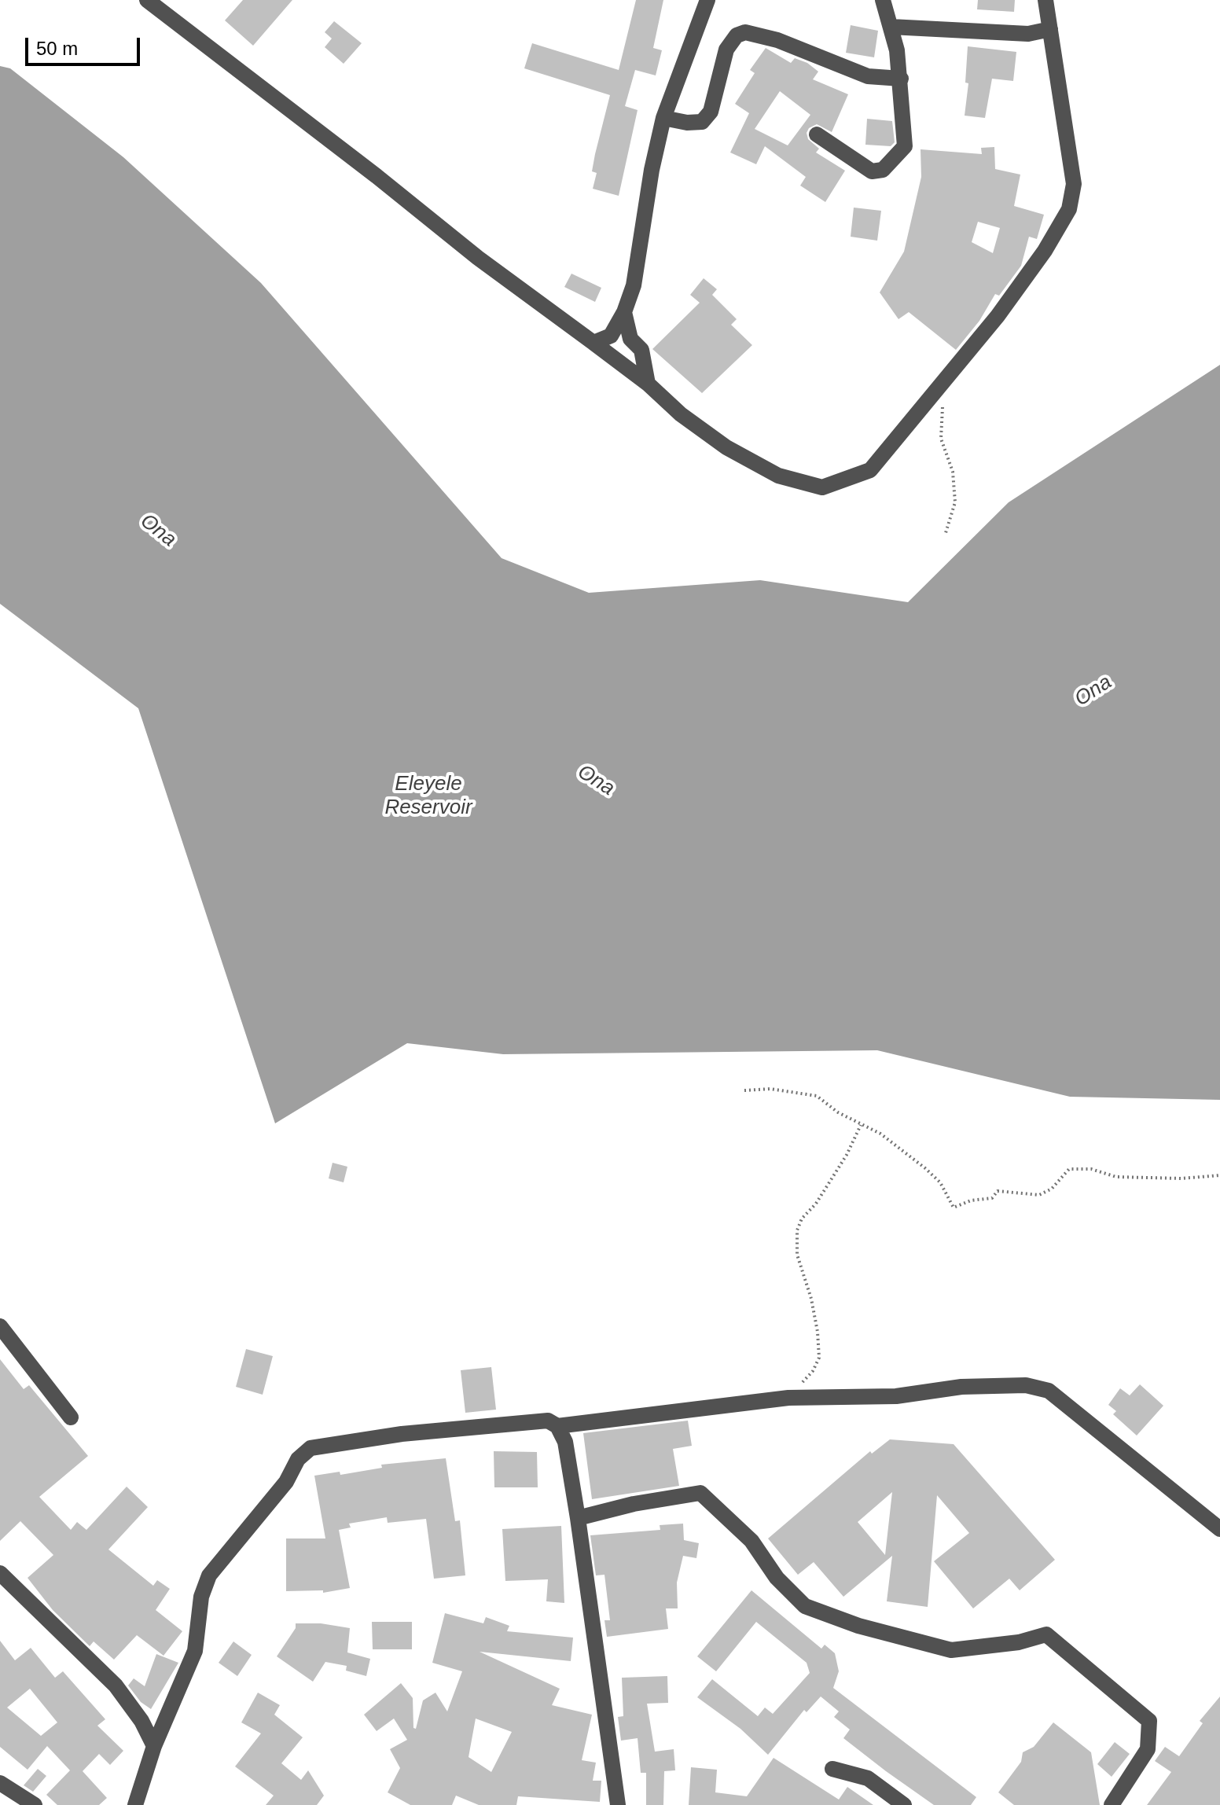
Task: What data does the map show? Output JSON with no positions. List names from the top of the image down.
{
  "water": ["Ona", "Eleyele Reservoir"],
  "scale_bar": "50 m"
}
